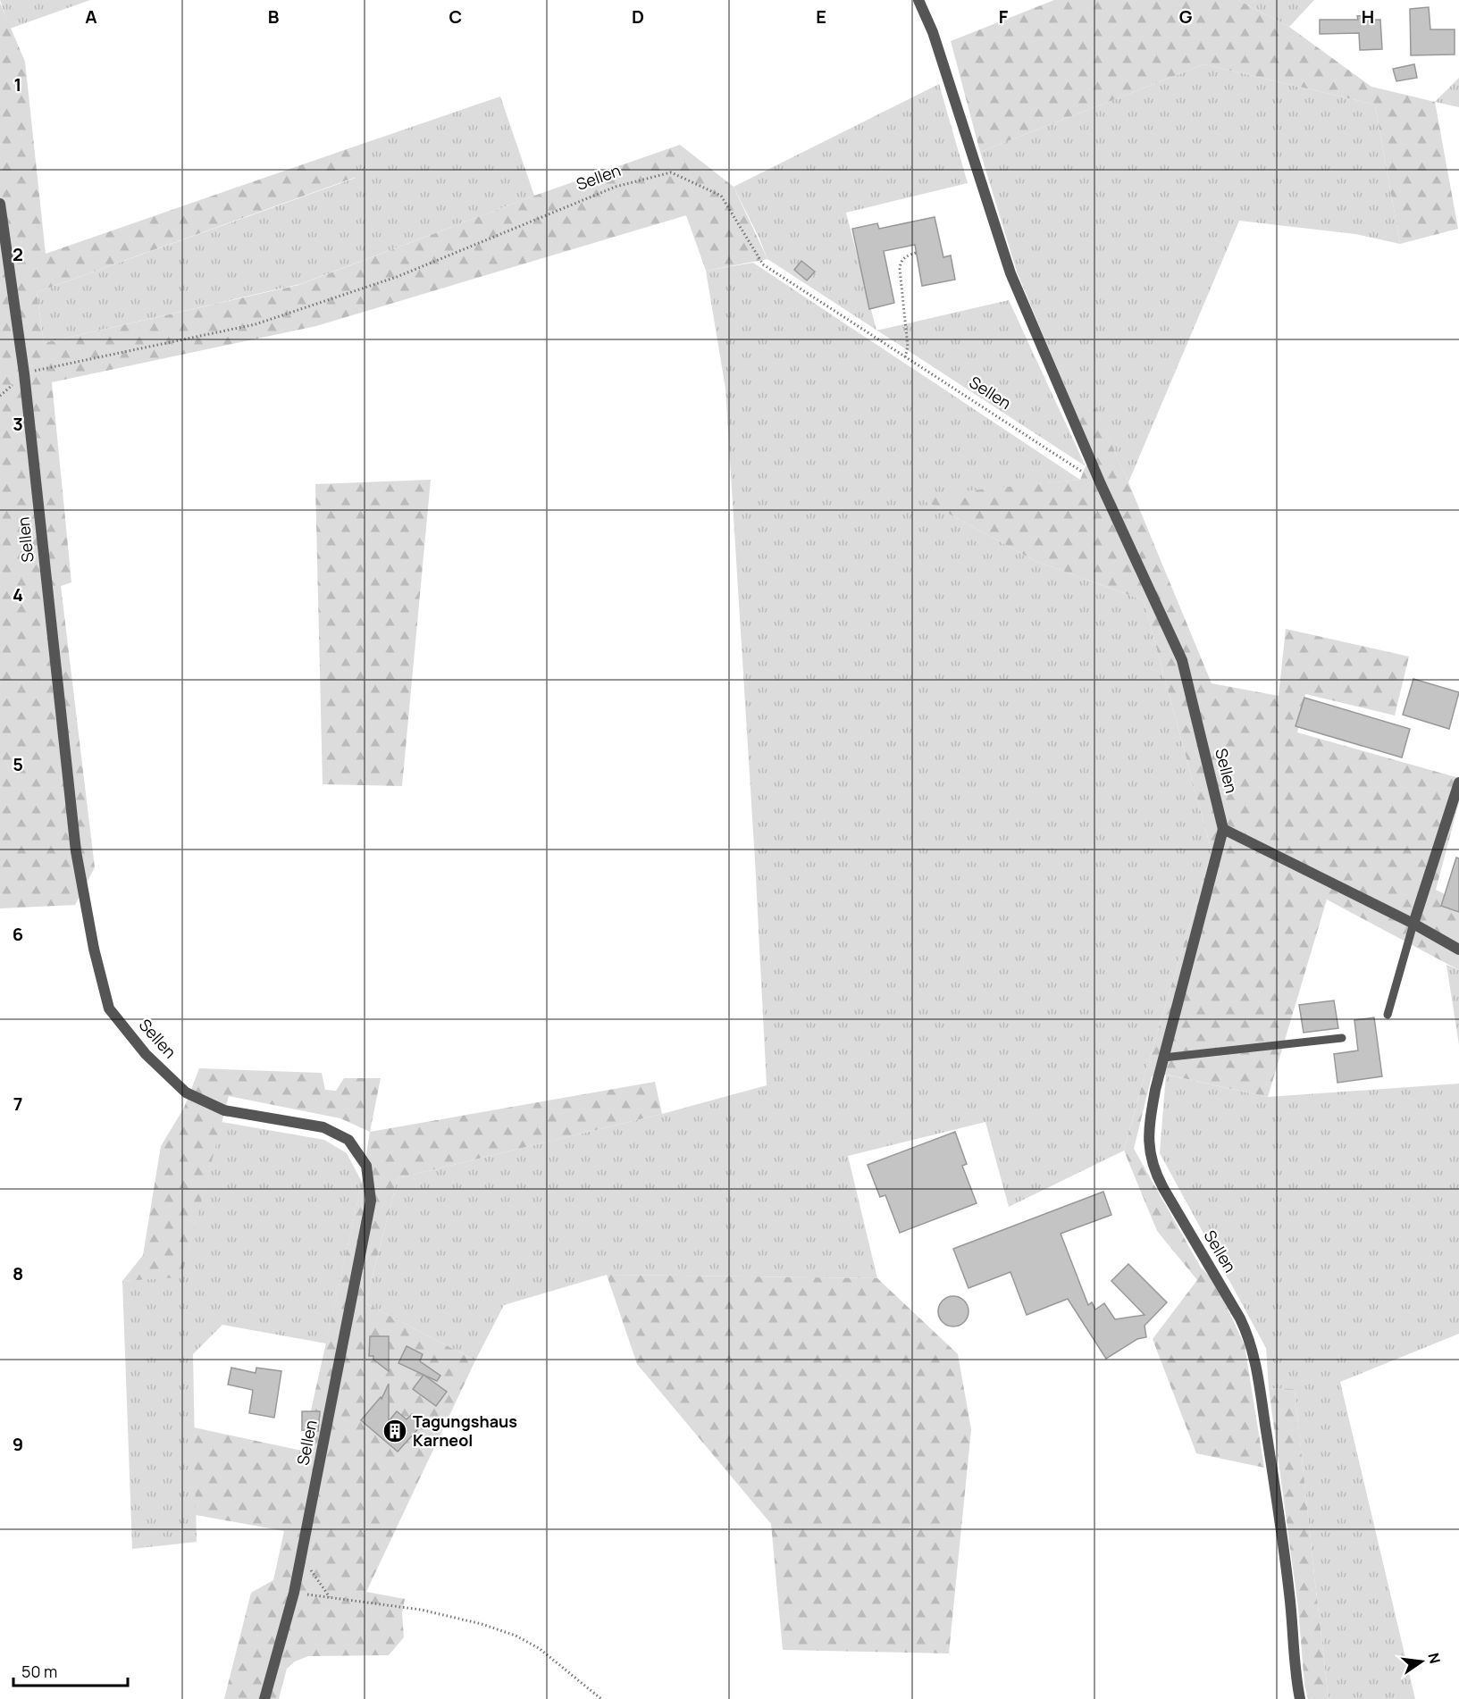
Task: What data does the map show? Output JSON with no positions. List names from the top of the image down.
{
  "streets": {
    "street": ["Sellen"]
  },
  "places": {
    "building": ["Tagungshaus Karneol"]
  },
  "scale_bar": "50 m",
  "north": "right",
  "grid": {
    "columns": [
      "A",
      "B",
      "C",
      "D",
      "E",
      "F",
      "G",
      "H"
    ],
    "rows": [
      "1",
      "2",
      "3",
      "4",
      "5",
      "6",
      "7",
      "8",
      "9"
    ]
  }
}
